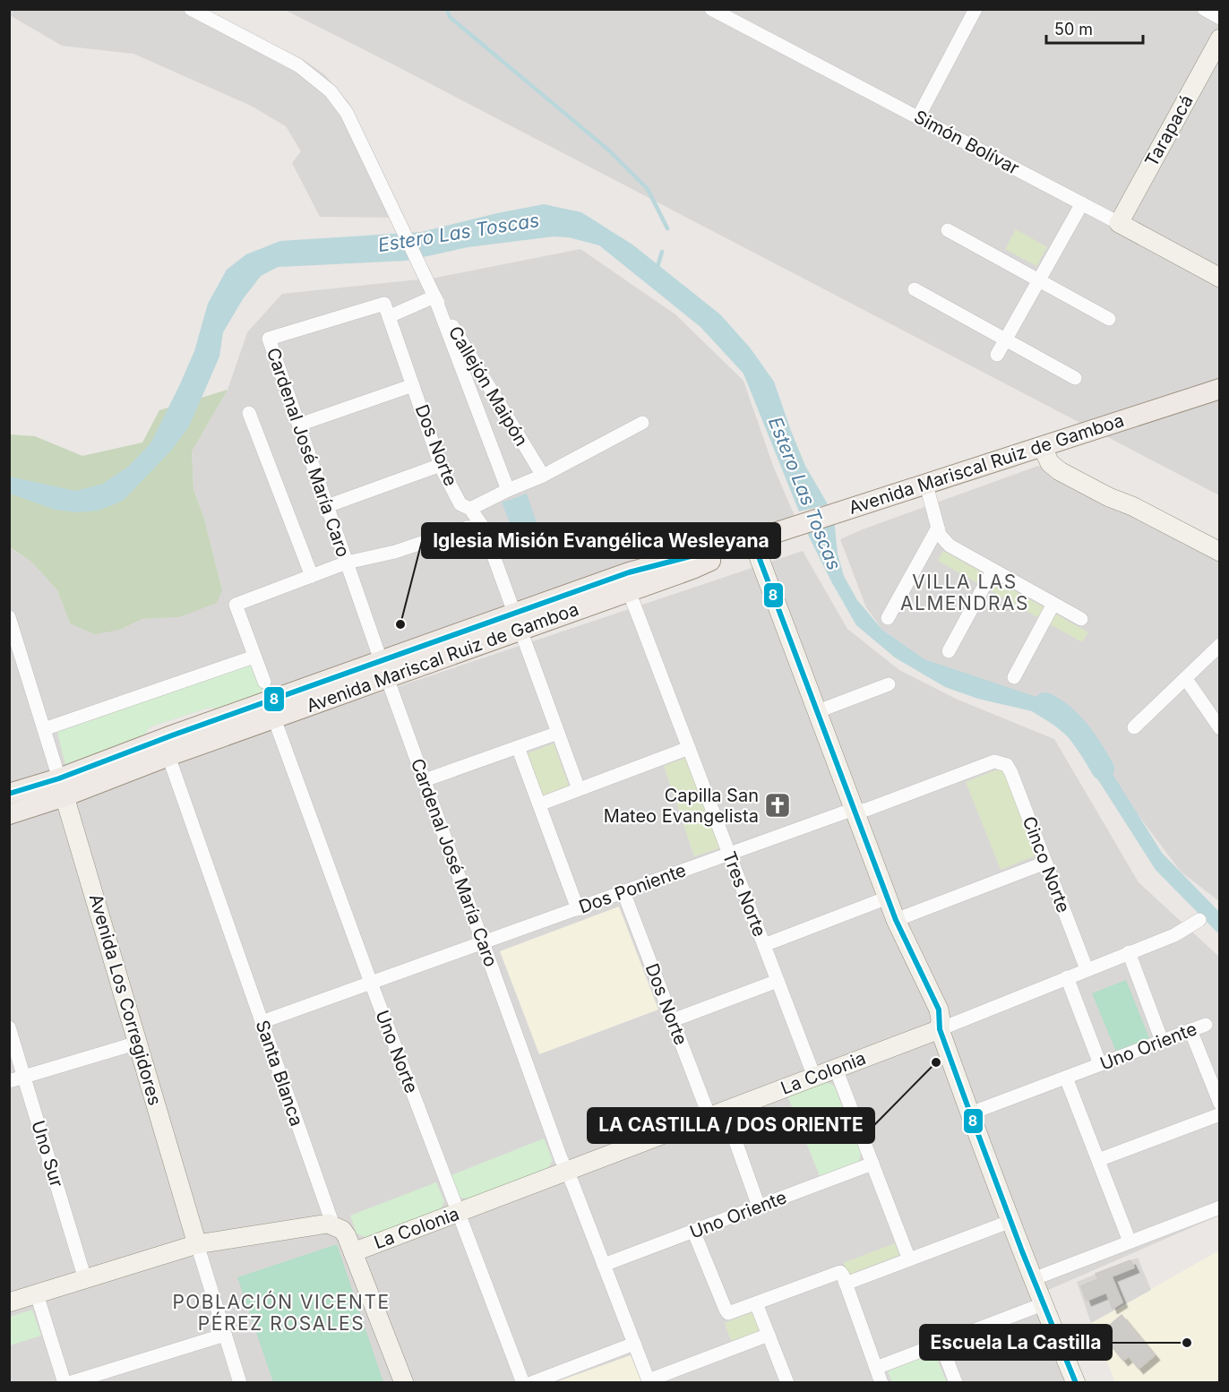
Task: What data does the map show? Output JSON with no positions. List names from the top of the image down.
{
  "streets": {
    "main road": ["Avenida Mariscal Ruiz de Gamboa"],
    "street": [
      "Tarapacá",
      "Simón Bolívar",
      "Callejón Maipón",
      "Dos Norte",
      "Cardenal José María Caro",
      "Cinco Norte",
      "Dos Poniente",
      "Tres Norte",
      "Avenida Los Corregidores",
      "Uno Oriente",
      "Uno Norte",
      "Santa Blanca",
      "La Colonia",
      "Uno Sur"
    ]
  },
  "crossings": [
    ["Tarapacá", "Simón Bolívar"],
    ["Dos Norte", "Cardenal José María Caro"],
    ["Dos Norte", "Avenida Mariscal Ruiz de Gamboa"],
    ["Dos Norte", "Dos Poniente"],
    ["Dos Norte", "Uno Oriente"],
    ["Dos Norte", "La Colonia"],
    ["Cardenal José María Caro", "Avenida Mariscal Ruiz de Gamboa"],
    ["Cardenal José María Caro", "Dos Poniente"],
    ["Cardenal José María Caro", "Uno Oriente"],
    ["Cardenal José María Caro", "La Colonia"],
    ["Avenida Mariscal Ruiz de Gamboa", "Tres Norte"],
    ["Avenida Mariscal Ruiz de Gamboa", "Avenida Los Corregidores"],
    ["Avenida Mariscal Ruiz de Gamboa", "Uno Norte"],
    ["Avenida Mariscal Ruiz de Gamboa", "Santa Blanca"],
    ["Cinco Norte", "Dos Poniente"],
    ["Cinco Norte", "La Colonia"],
    ["Dos Poniente", "Tres Norte"],
    ["Dos Poniente", "Uno Norte"],
    ["Dos Poniente", "Santa Blanca"],
    ["Tres Norte", "La Colonia"],
    ["Uno Norte", "La Colonia"],
    ["Santa Blanca", "La Colonia"]
  ],
  "districts": ["VILLA LAS ALMENDRAS", "POBLACIÓN VICENTE PÉREZ ROSALES"],
  "water": ["Estero Las Toscas"],
  "places": {
    "other": ["Iglesia Misión Evangélica Wesleyana", "LA CASTILLA / DOS ORIENTE", "Escuela La Castilla"],
    "church": ["Capilla San Mateo Evangelista"]
  },
  "lines": ["transit line 8"],
  "scale_bar": "50 m"
}
